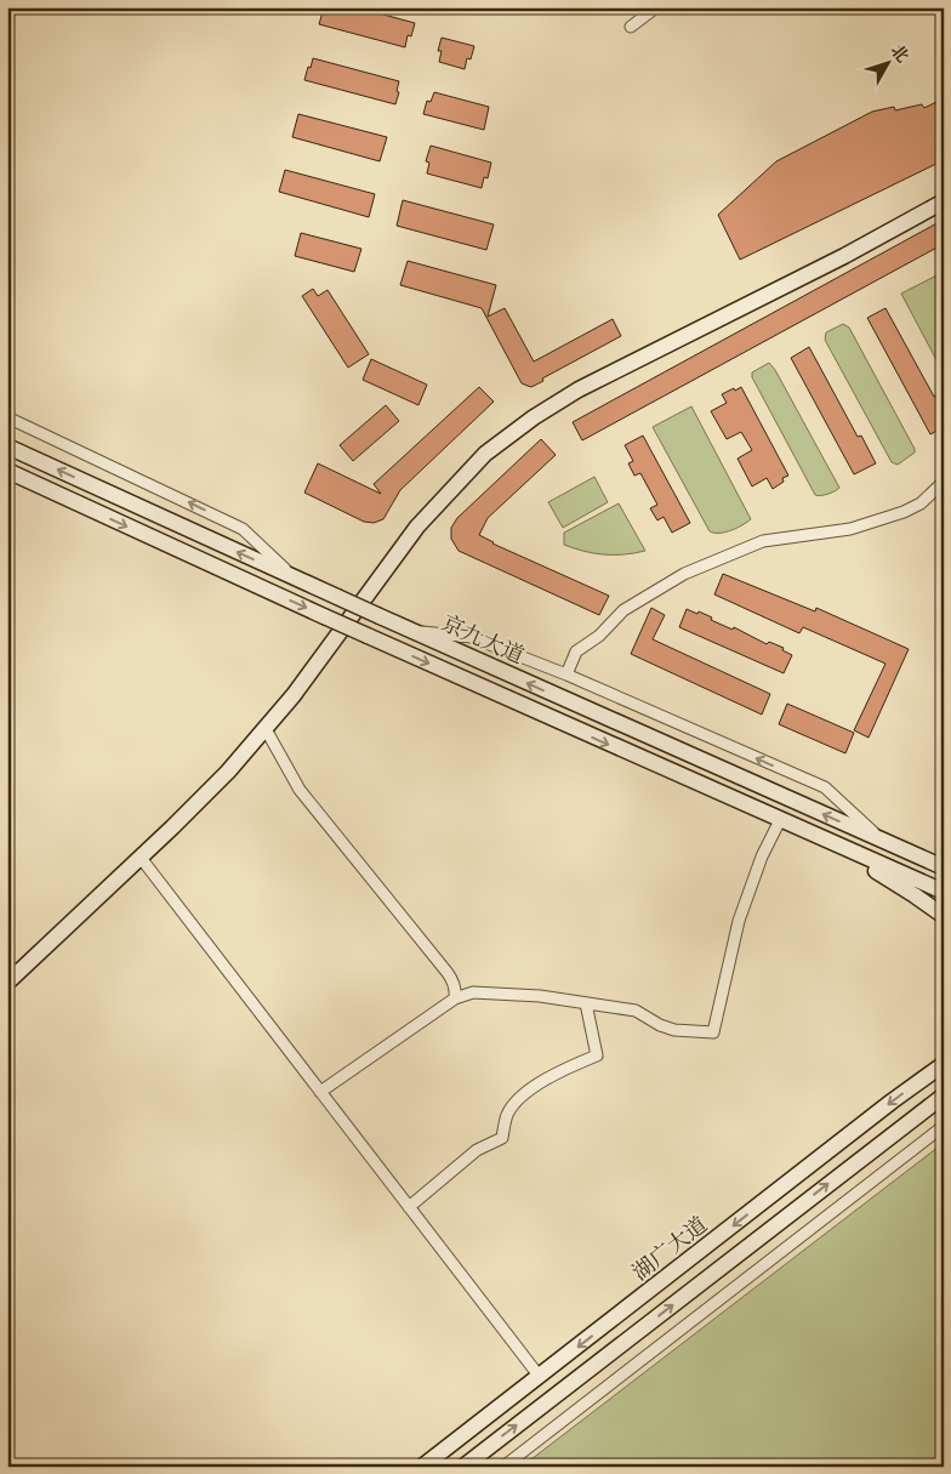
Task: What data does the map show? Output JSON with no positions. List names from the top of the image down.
{
  "streets": {
    "street": ["京九大道", "湖广大道"]
  },
  "north": "top right"
}
